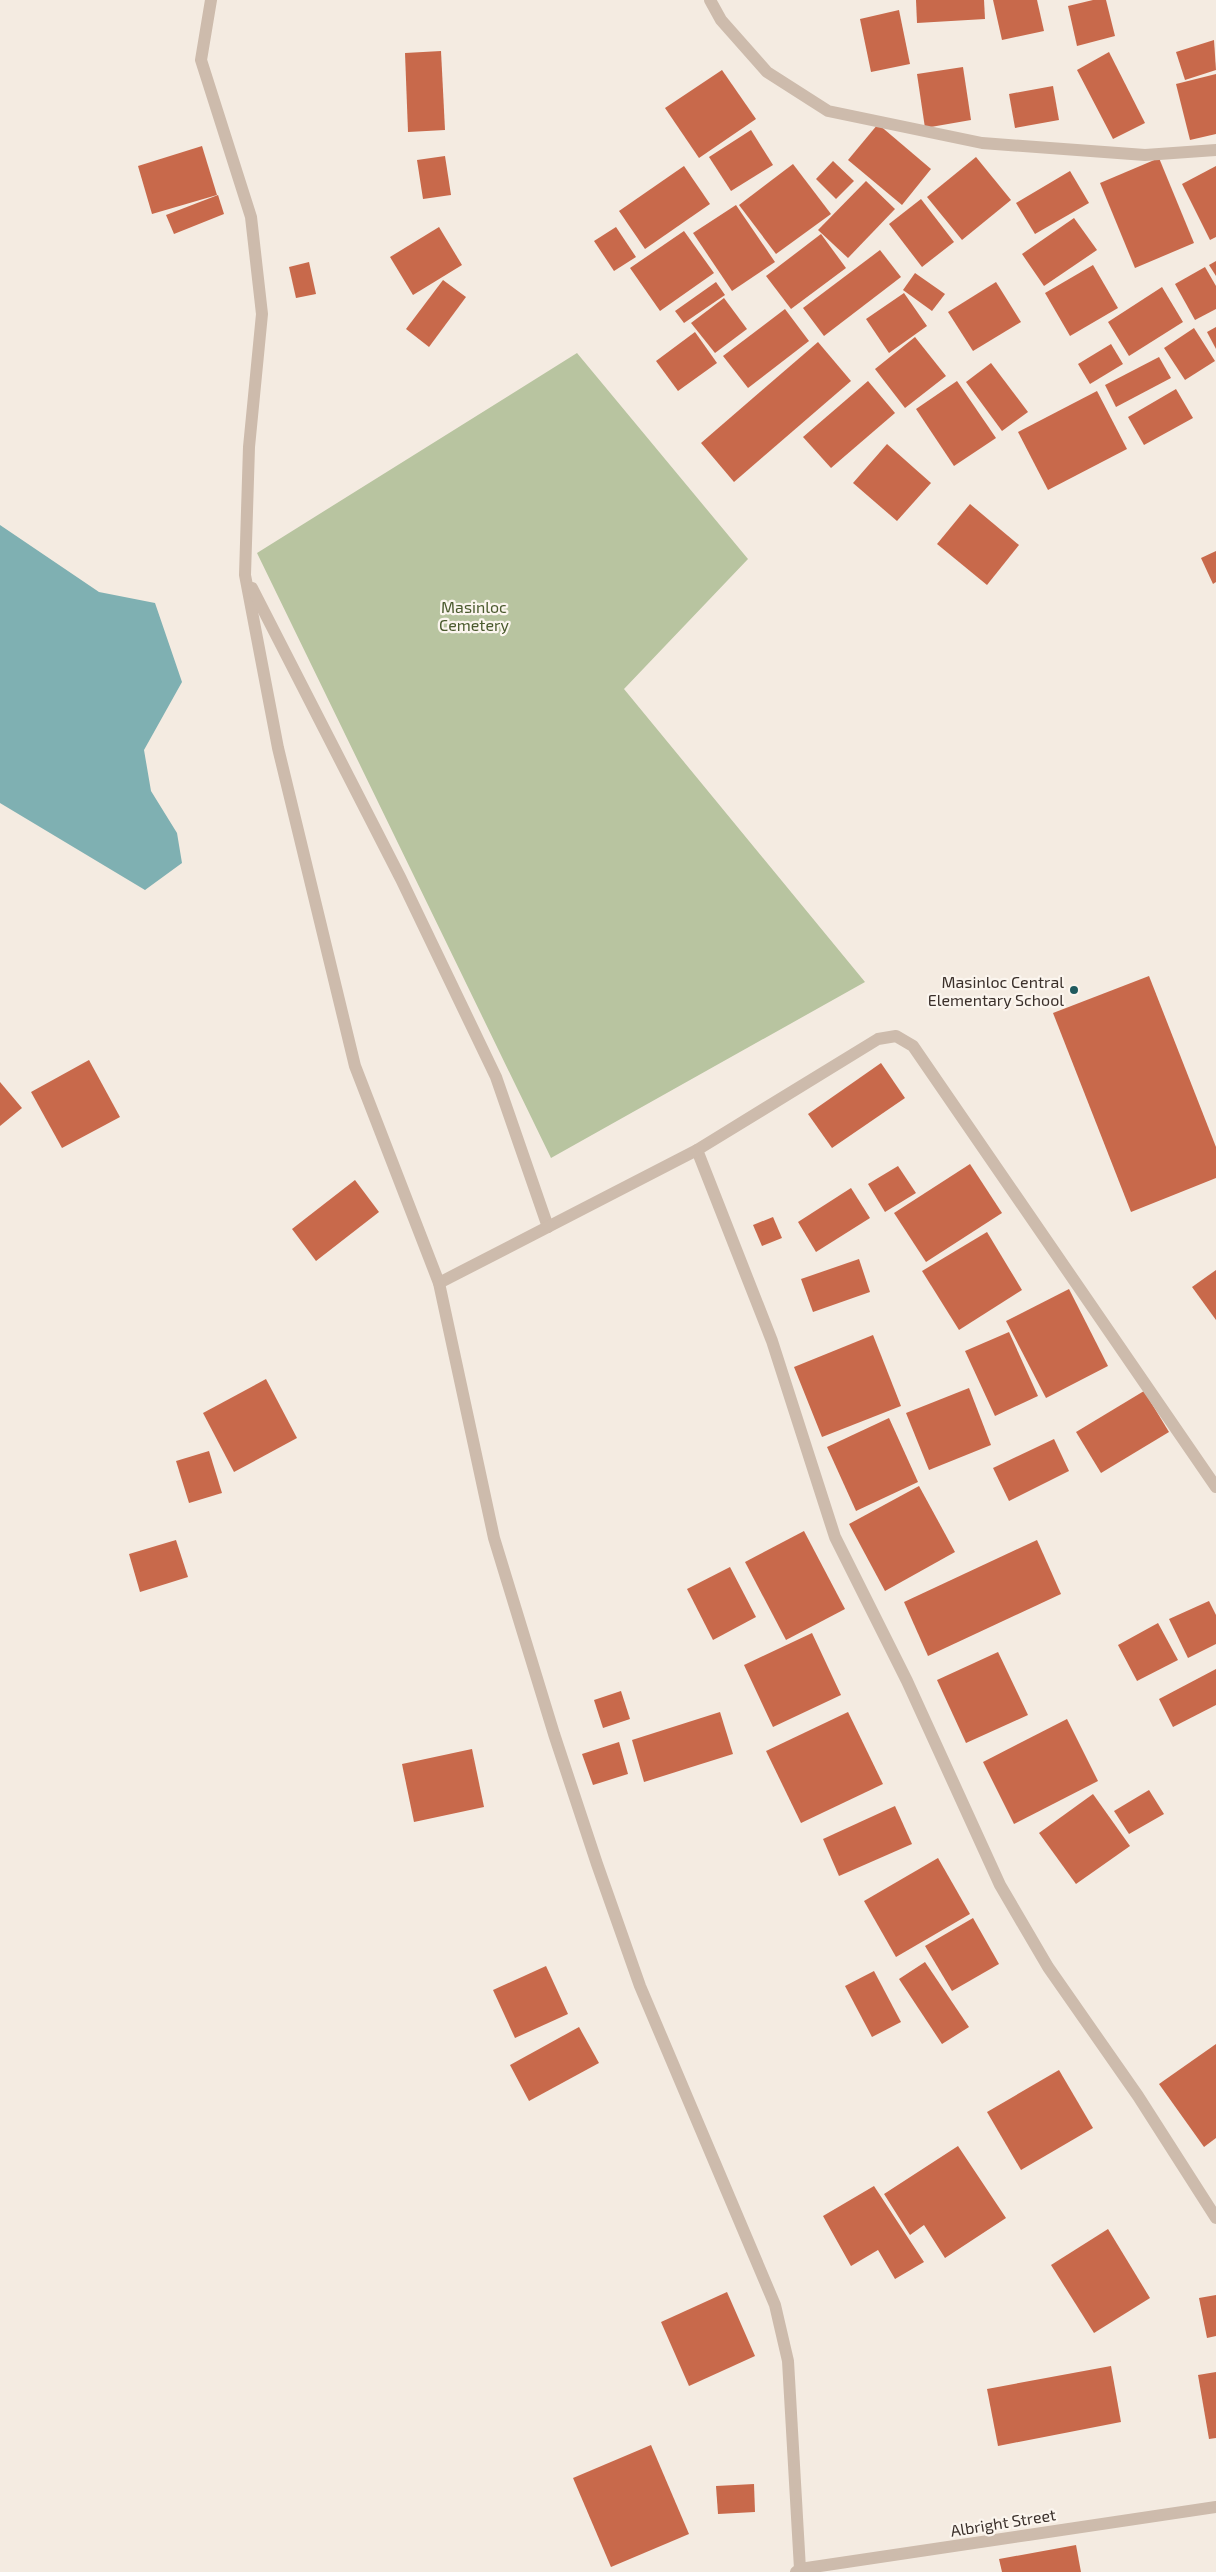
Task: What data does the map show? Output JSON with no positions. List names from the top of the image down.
{
  "streets": {
    "street": ["Albright Street"]
  },
  "parks": ["Masinloc Cemetery"],
  "places": ["Masinloc Central Elementary School"]
}
